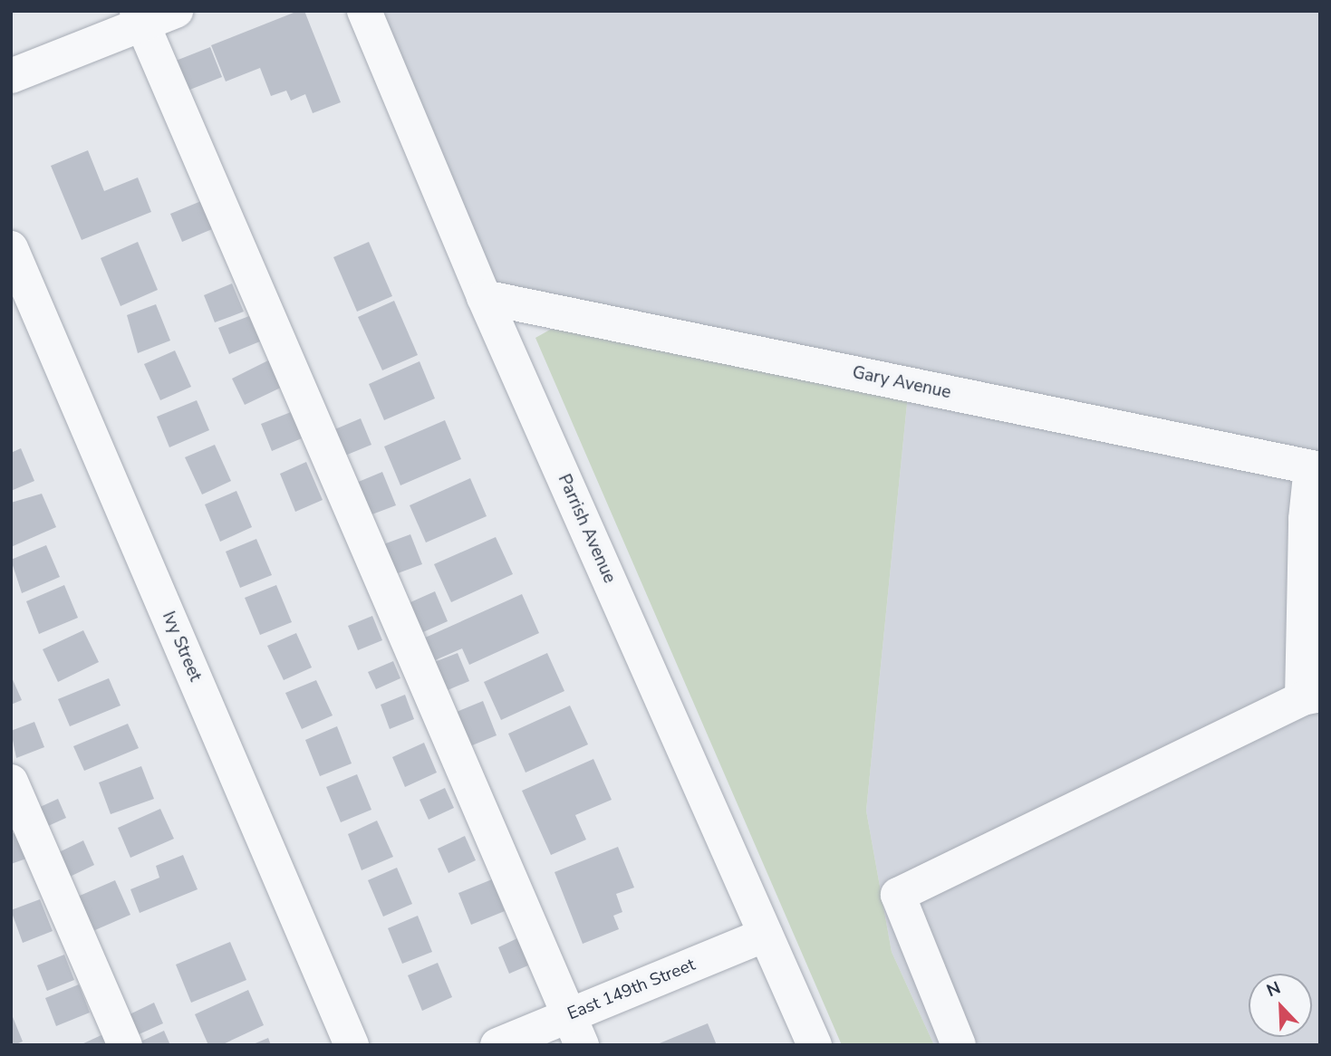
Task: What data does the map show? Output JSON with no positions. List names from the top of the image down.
{
  "streets": {
    "street": [
      "Gary Avenue",
      "Parrish Avenue",
      "Ivy Street",
      "East 149th Street"
    ]
  },
  "crossings": [
    ["Gary Avenue", "Parrish Avenue"],
    ["Parrish Avenue", "East 149th Street"]
  ],
  "north": "top left"
}
